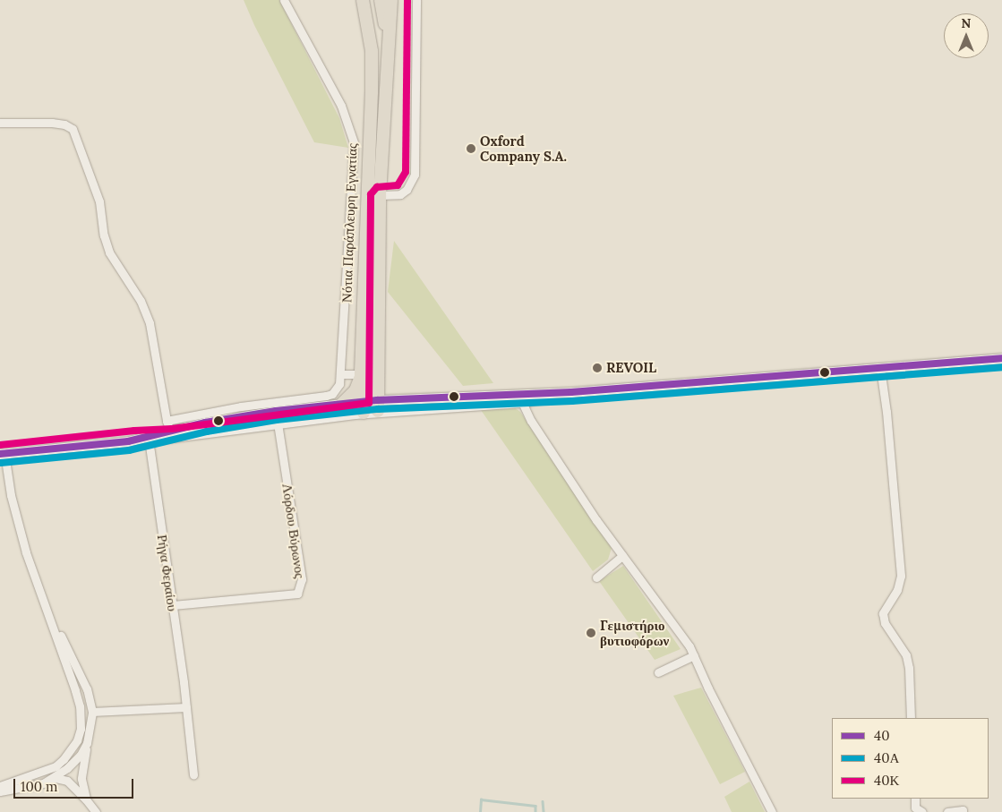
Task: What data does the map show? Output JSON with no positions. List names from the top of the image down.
{
  "streets": {
    "street": ["Νότια Παράπλευρη Εγνατίας", "Λόρδου Βύρωνος", "Ρήγα Φεραίου"]
  },
  "crossings": [
    ["Λόρδου Βύρωνος", "Ρήγα Φεραίου"]
  ],
  "places": ["Oxford Company S.A.", "REVOIL", "Γεμιστήριο βυτιοφόρων"],
  "lines": ["transit line 40Κ", "transit line 40", "transit line 40Α"],
  "legend": ["40", "40Α", "40Κ"],
  "scale_bar": "100 m",
  "north": "top"
}
